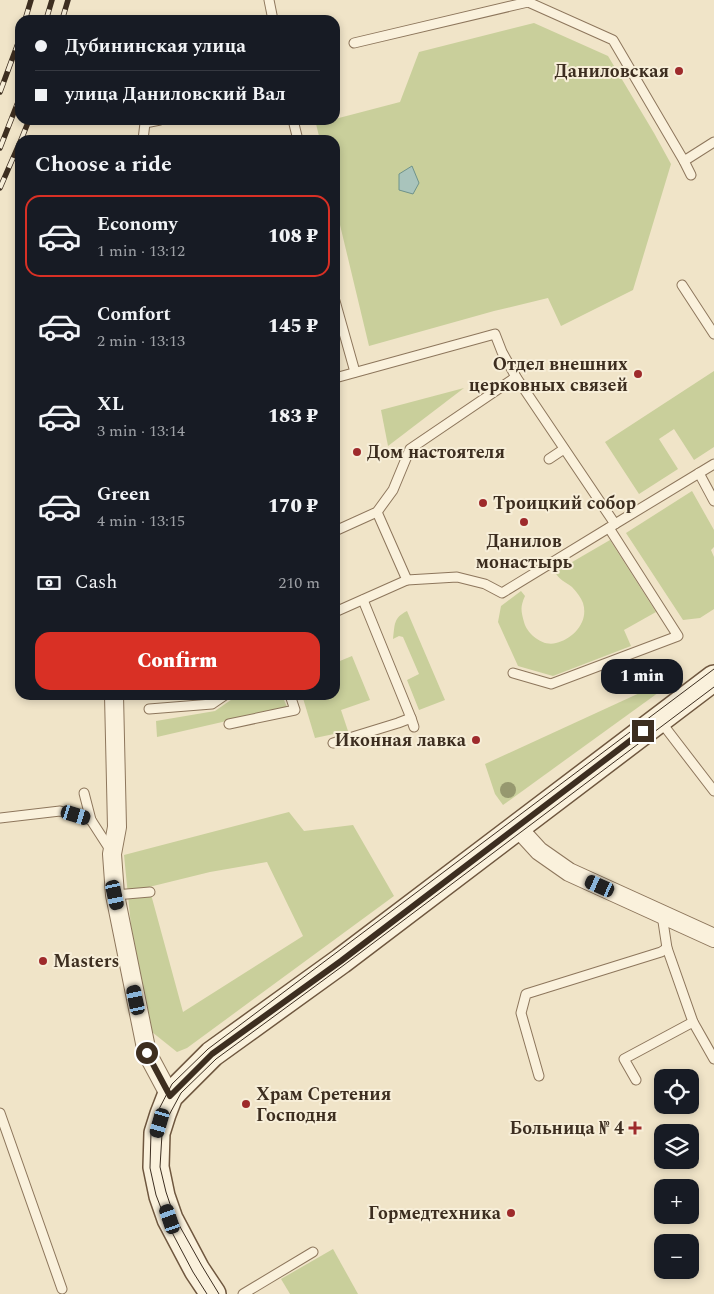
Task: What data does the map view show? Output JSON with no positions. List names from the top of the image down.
{
  "places": {
    "other": [
      "Даниловская",
      "Отдел внешних церковных связей",
      "Дом настоятеля",
      "Троицкий собор",
      "Данилов монастырь",
      "Иконная лавка",
      "Masters",
      "Храм Сретения Господня",
      "Гормедтехника"
    ],
    "health": ["Больница № 4"]
  },
  "page": {
    "banner": ["Дубининская улица", "улица Даниловский Вал"],
    "heading": "Choose a ride",
    "list": [
      {
        "name": "Economy",
        "note": "1 min · 13:12",
        "value": "108 ₽"
      },
      {
        "name": "Comfort",
        "note": "2 min · 13:13",
        "value": "145 ₽"
      },
      {
        "name": "XL",
        "note": "3 min · 13:14",
        "value": "183 ₽"
      },
      {
        "name": "Green",
        "note": "4 min · 13:15",
        "value": "170 ₽"
      }
    ],
    "pay": ["Cash", "210 m"],
    "buttons": "Confirm",
    "bubble": "1 min",
    "map_buttons": ["+", "−"]
  }
}
